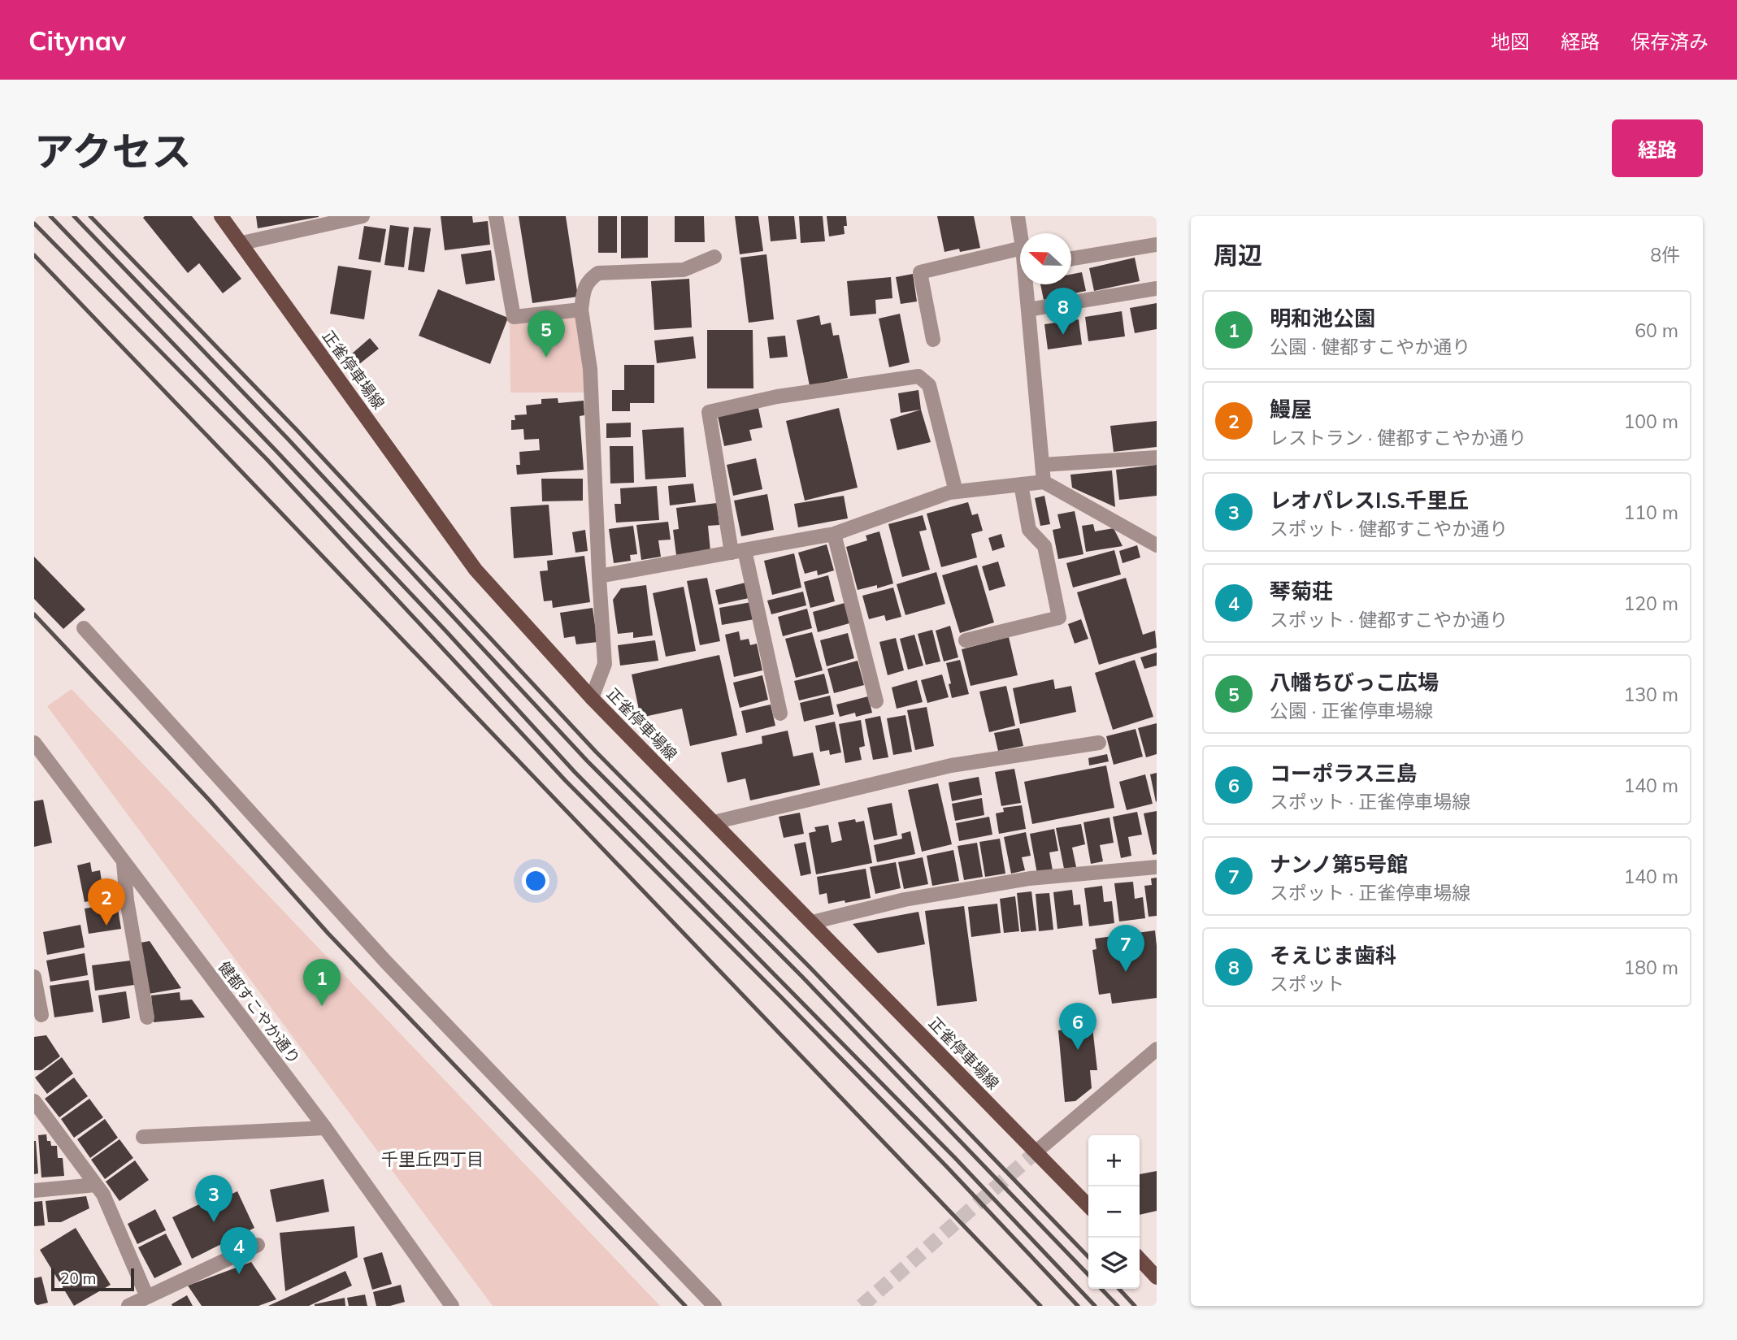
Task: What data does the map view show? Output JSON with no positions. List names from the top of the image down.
{
  "streets": {
    "main road": ["正雀停車場線"],
    "street": ["健都すこやか通り"]
  },
  "districts": ["千里丘四丁目"],
  "scale_bar": "20 m",
  "north": "left",
  "page": {
    "header": "Citynav",
    "nav": ["地図", "経路", "保存済み"],
    "title": "アクセス",
    "buttons": "経路",
    "heading": ["周辺", "8件"],
    "pins": [
      "8",
      "5",
      "2",
      "7",
      "1",
      "6",
      "3",
      "4"
    ],
    "list": [
      {
        "mark": "1",
        "name": "明和池公園",
        "note": "公園 · 健都すこやか通り",
        "value": "60 m"
      },
      {
        "mark": "2",
        "name": "鰻屋",
        "note": "レストラン · 健都すこやか通り",
        "value": "100 m"
      },
      {
        "mark": "3",
        "name": "レオパレスI.S.千里丘",
        "note": "スポット · 健都すこやか通り",
        "value": "110 m"
      },
      {
        "mark": "4",
        "name": "琴菊荘",
        "note": "スポット · 健都すこやか通り",
        "value": "120 m"
      },
      {
        "mark": "5",
        "name": "八幡ちびっこ広場",
        "note": "公園 · 正雀停車場線",
        "value": "130 m"
      },
      {
        "mark": "6",
        "name": "コーポラス三島",
        "note": "スポット · 正雀停車場線",
        "value": "140 m"
      },
      {
        "mark": "7",
        "name": "ナンノ第5号館",
        "note": "スポット · 正雀停車場線",
        "value": "140 m"
      },
      {
        "mark": "8",
        "name": "そえじま歯科",
        "note": "スポット",
        "value": "180 m"
      }
    ],
    "map_buttons": ["+", "−"],
    "scale": "20 m"
  }
}
